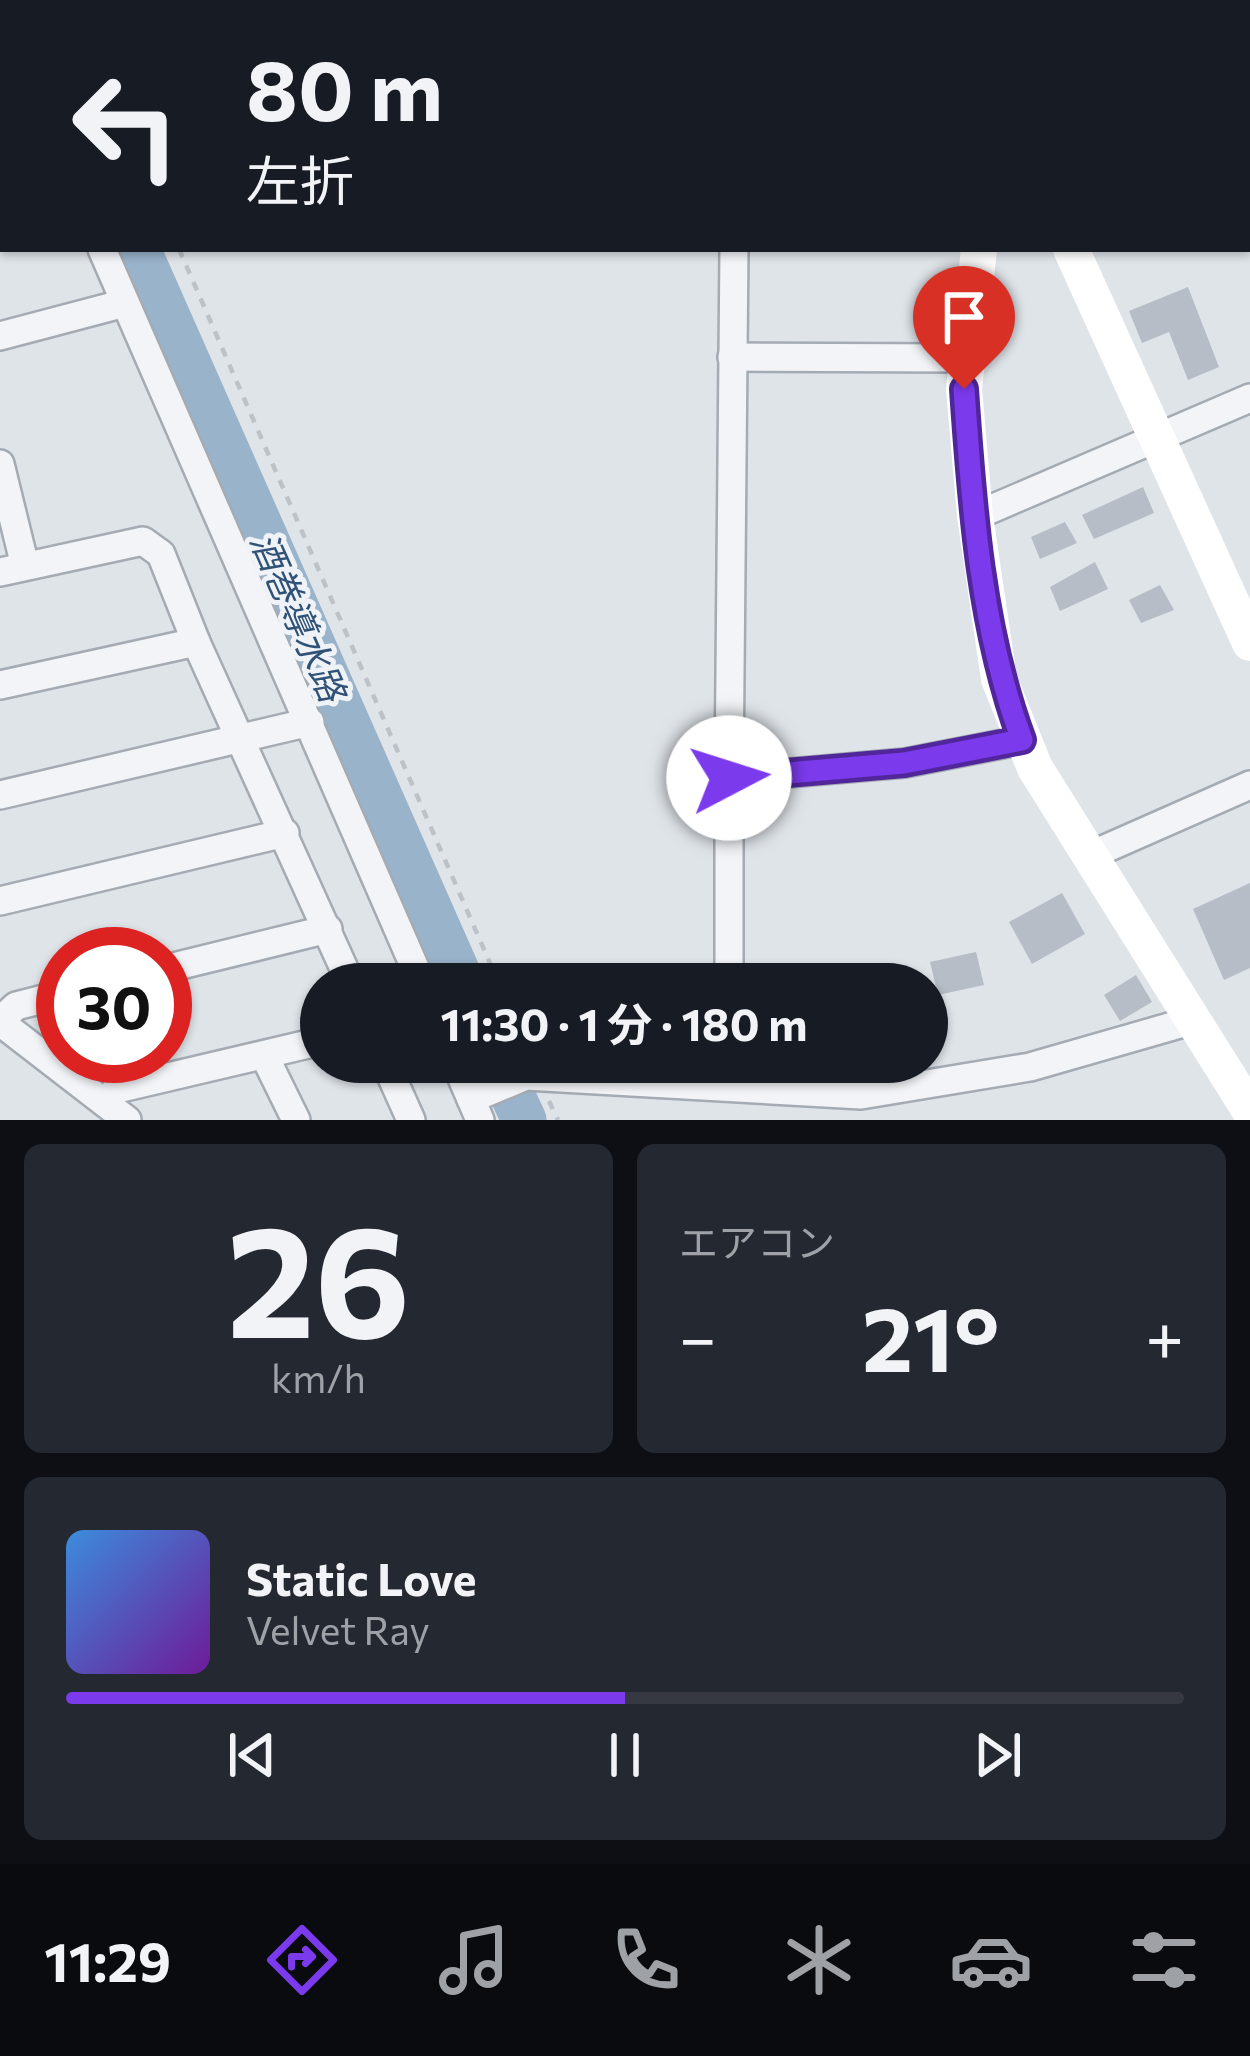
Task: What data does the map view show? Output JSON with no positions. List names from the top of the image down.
{
  "water": ["酒巻導水路"],
  "page": {
    "turn": ["80 m", "左折"],
    "limit": "30",
    "trip": "11:30 · 1 分 · 180 m",
    "tile": [
      ["26", "km/h"],
      "エアコン"
    ],
    "heat": ["−", "21°", "+"],
    "song": ["Static Love", "Velvet Ray"],
    "tabs": "11:29"
  }
}
